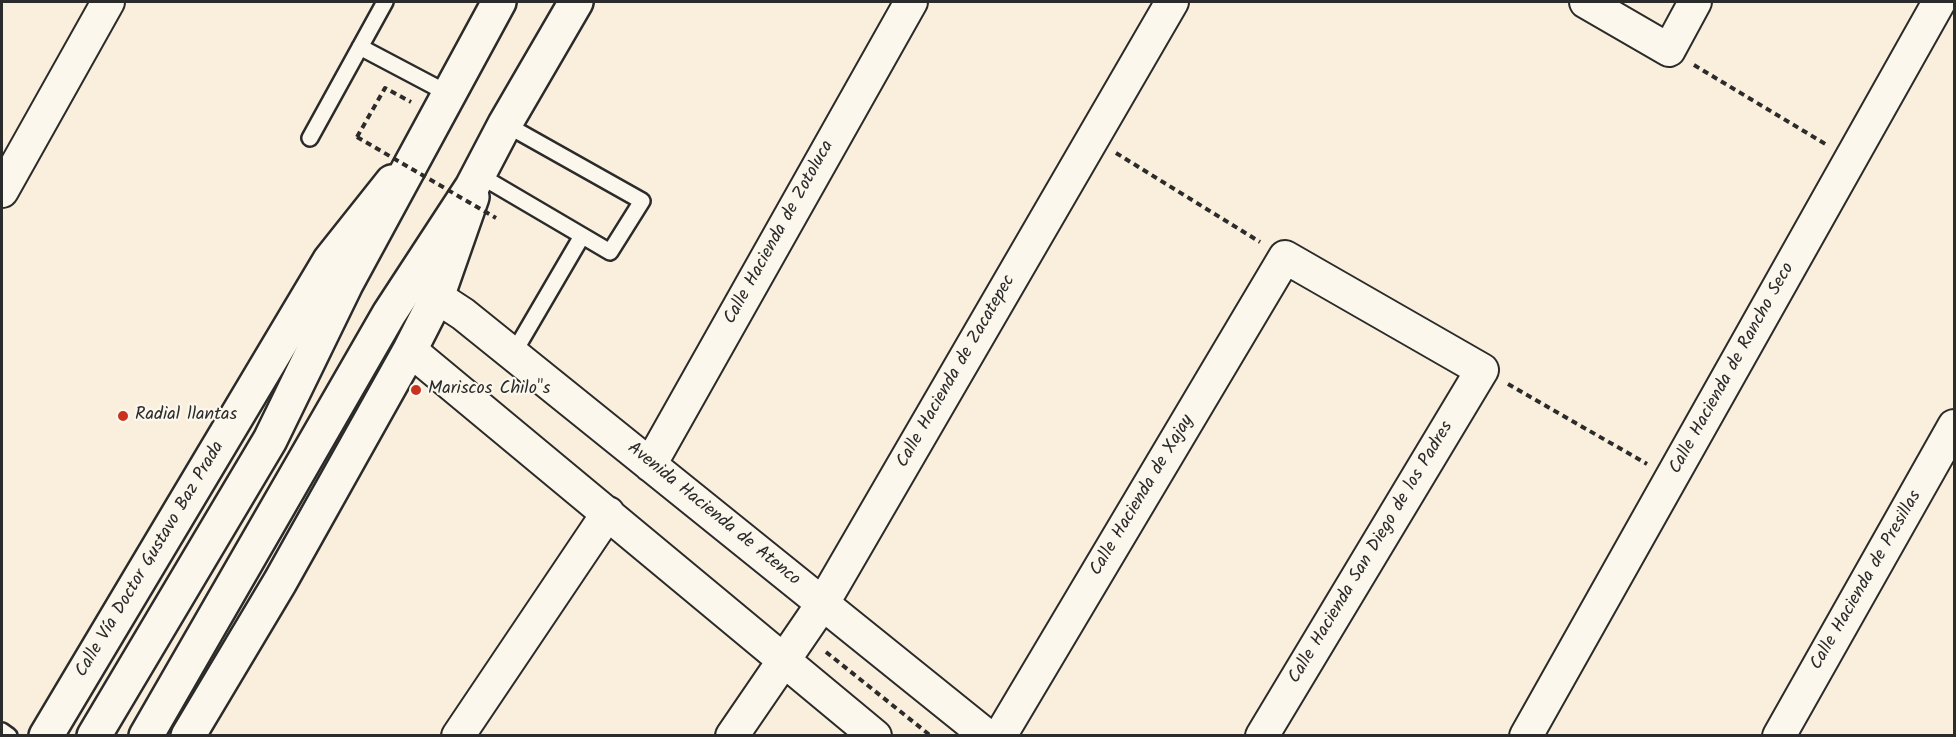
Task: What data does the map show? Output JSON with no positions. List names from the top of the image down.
{
  "streets": {
    "main road": ["Calle Vía Doctor Gustavo Baz Prada"],
    "street": [
      "Calle Hacienda de Zotoluca",
      "Calle Hacienda de Rancho Seco",
      "Calle Hacienda de Zacatepec",
      "Calle Hacienda de Xajay",
      "Avenida Hacienda de Atenco",
      "Calle Hacienda San Diego de los Padres",
      "Calle Hacienda de Presillas"
    ]
  },
  "crossings": [
    ["Calle Hacienda de Zotoluca", "Avenida Hacienda de Atenco"],
    ["Calle Hacienda de Zacatepec", "Avenida Hacienda de Atenco"]
  ],
  "places": ["Mariscos Chilo\"s", "Radial llantas"]
}
